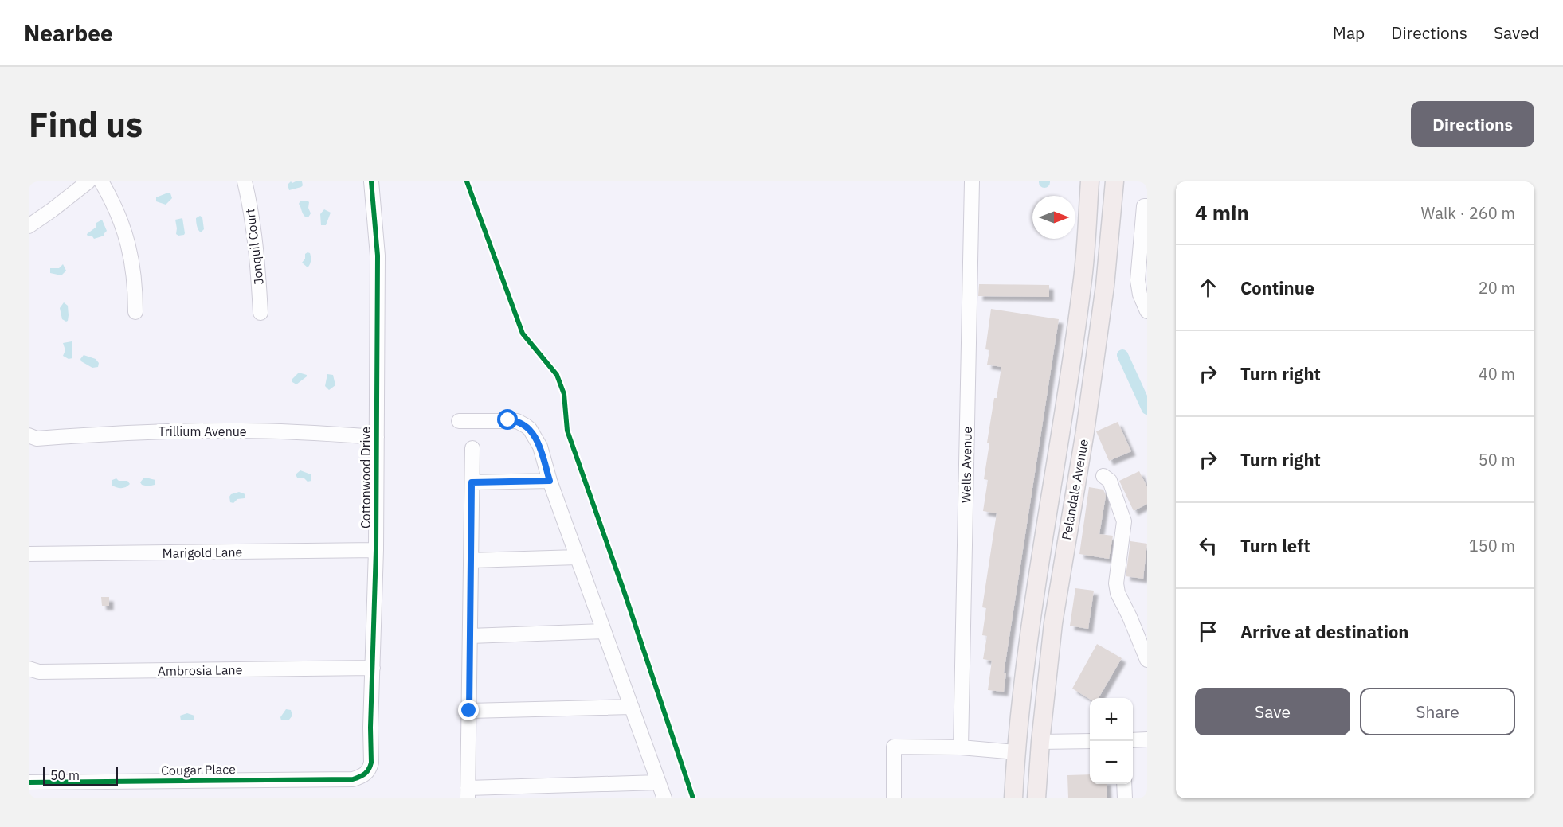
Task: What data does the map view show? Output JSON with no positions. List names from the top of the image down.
{
  "streets": {
    "main road": ["Pelandale Avenue"],
    "street": [
      "Jonquil Court",
      "Trillium Avenue",
      "Wells Avenue",
      "Cottonwood Drive",
      "Marigold Lane",
      "Ambrosia Lane",
      "Cougar Place"
    ]
  },
  "crossings": [
    ["Trillium Avenue", "Cottonwood Drive"],
    ["Cottonwood Drive", "Marigold Lane"],
    ["Cottonwood Drive", "Ambrosia Lane"],
    ["Cottonwood Drive", "Cougar Place"]
  ],
  "scale_bar": "50 m",
  "north": "right",
  "page": {
    "header": "Nearbee",
    "nav": ["Map", "Directions", "Saved"],
    "buttons": [
      "Directions",
      ["Save", "Share"]
    ],
    "title": "Find us",
    "heading": ["4 min", "Walk · 260 m"],
    "list": [
      ["Continue", "20 m"],
      ["Turn right", "40 m"],
      ["Turn right", "50 m"],
      ["Turn left", "150 m"],
      "Arrive at destination"
    ],
    "map_buttons": ["+", "−"],
    "scale": "50 m"
  }
}
